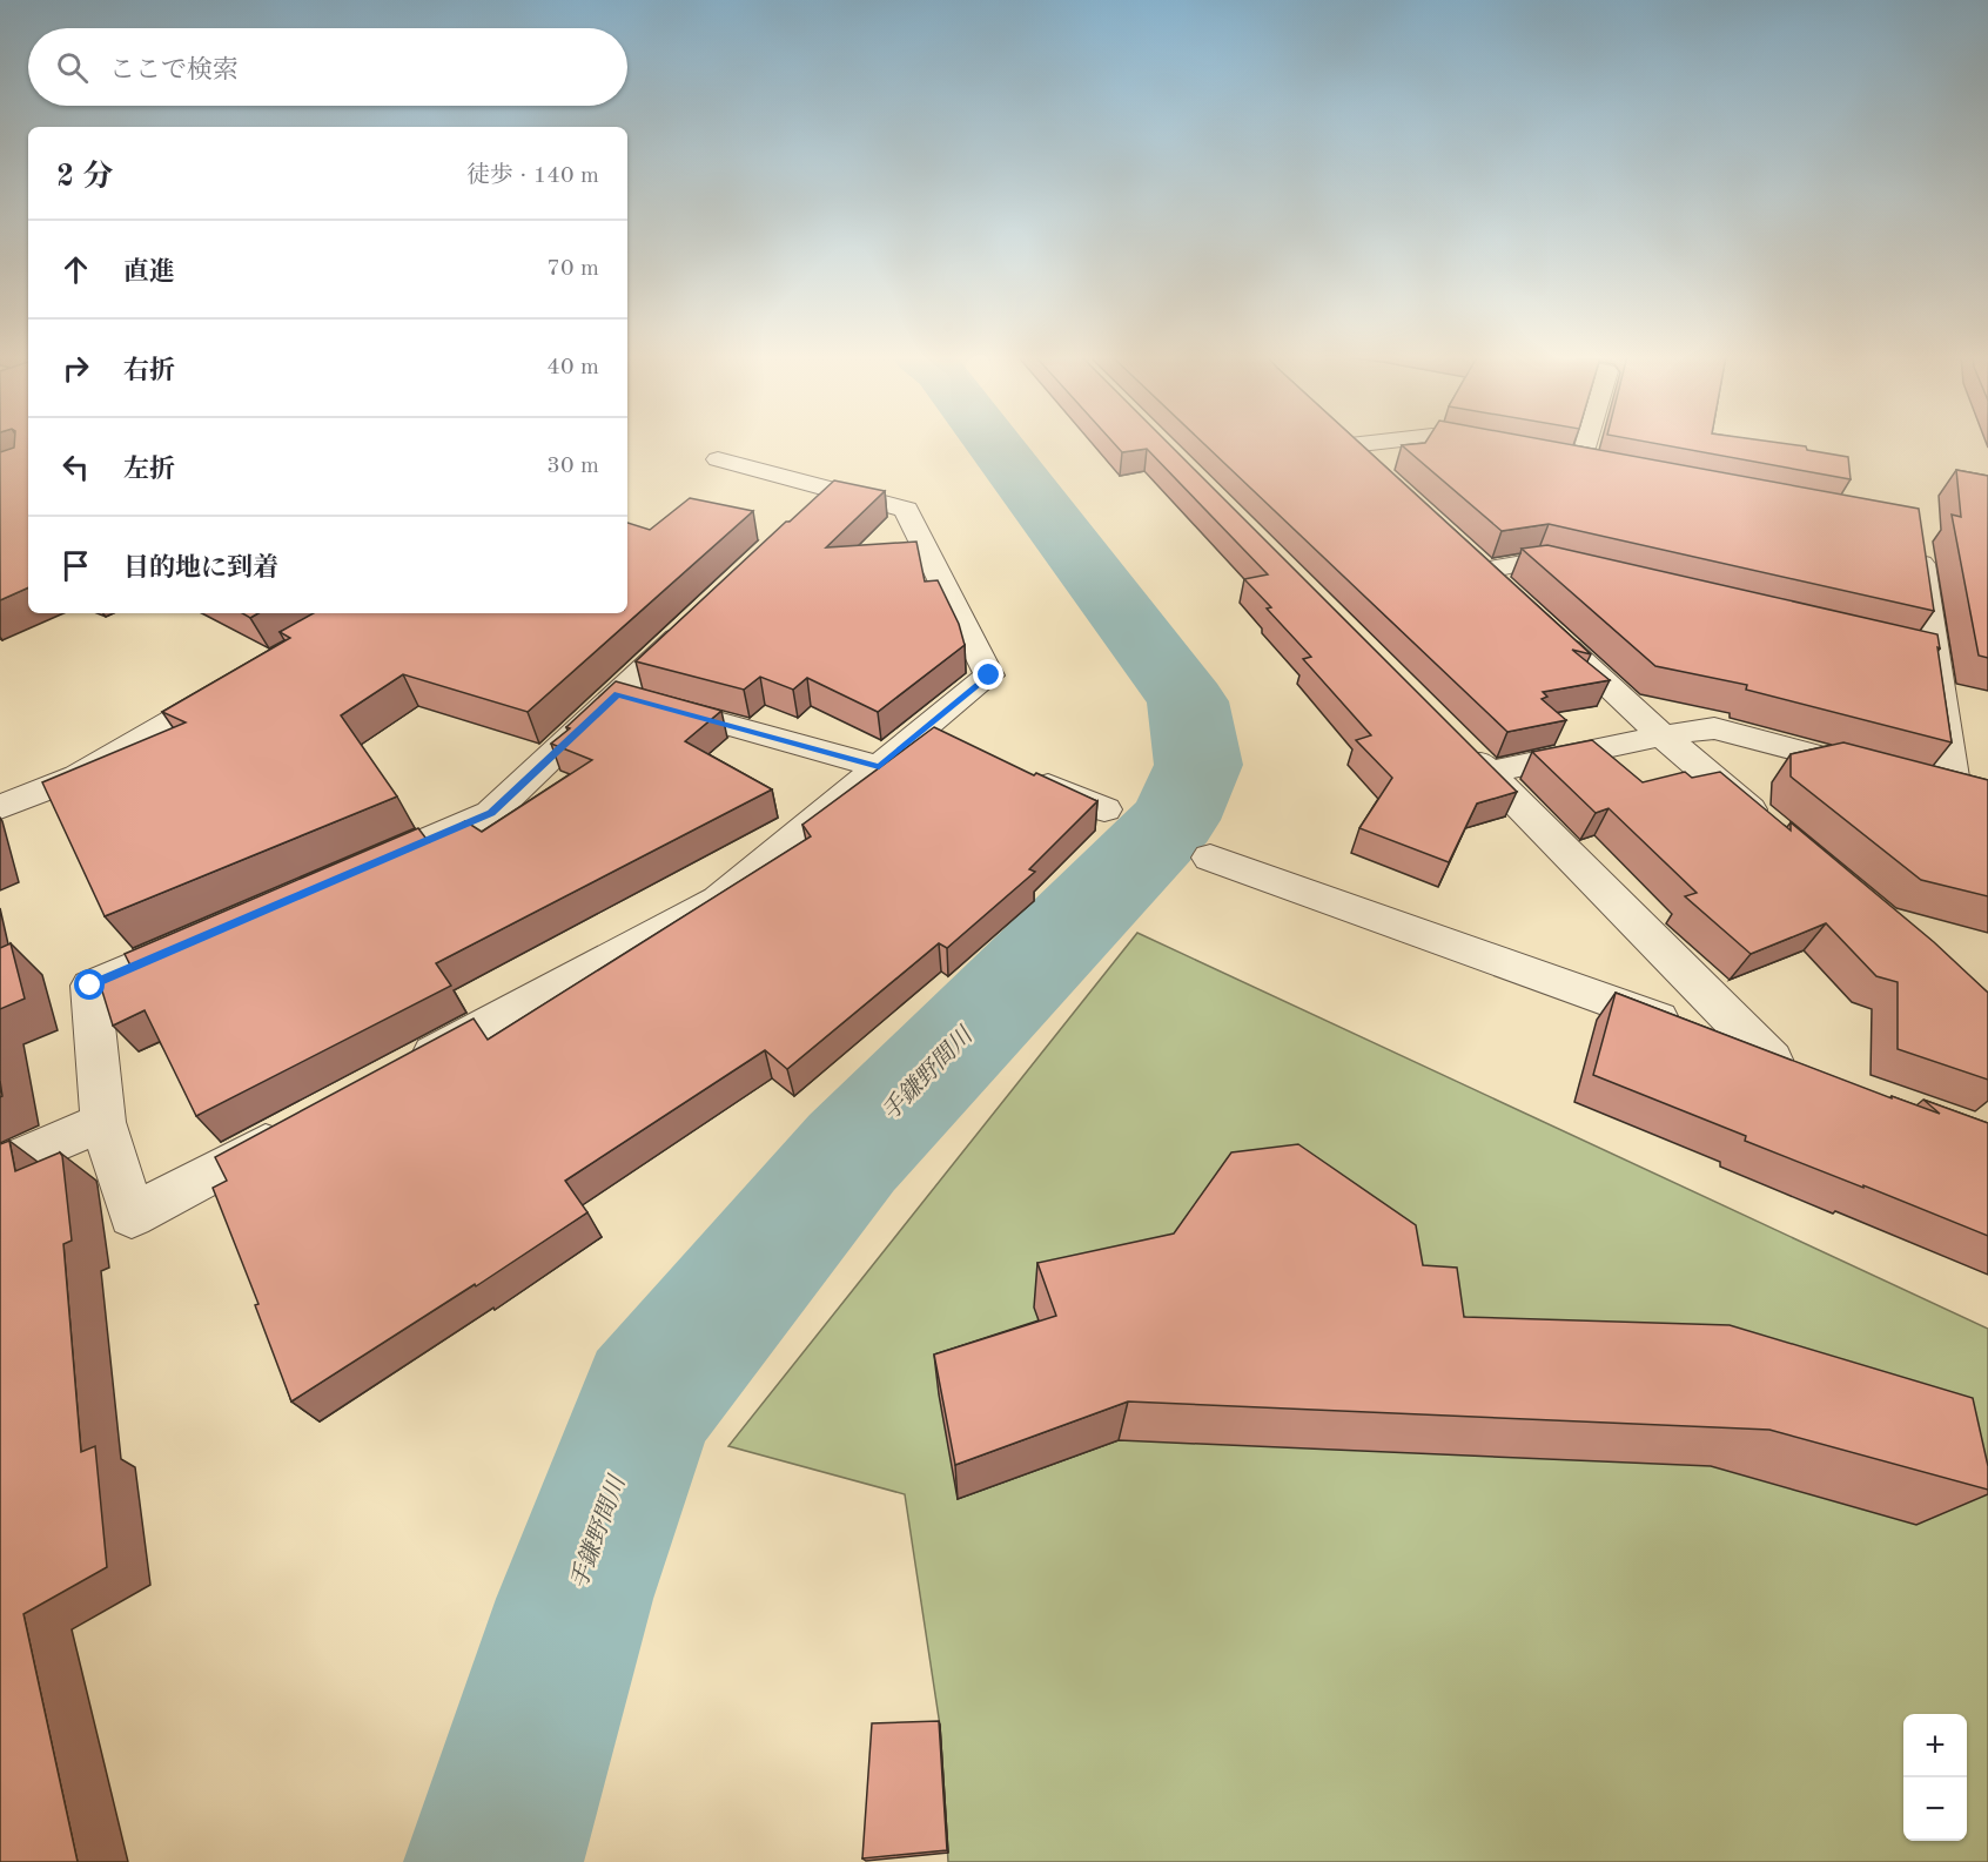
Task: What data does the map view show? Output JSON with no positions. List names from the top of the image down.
{
  "water": ["手鎌野間川"],
  "page": {
    "search": "ここで検索",
    "heading": ["2 分", "徒歩 · 140 m"],
    "list": [
      ["直進", "70 m"],
      ["右折", "40 m"],
      ["左折", "30 m"],
      "目的地に到着"
    ],
    "map_buttons": ["+", "−"]
  }
}
